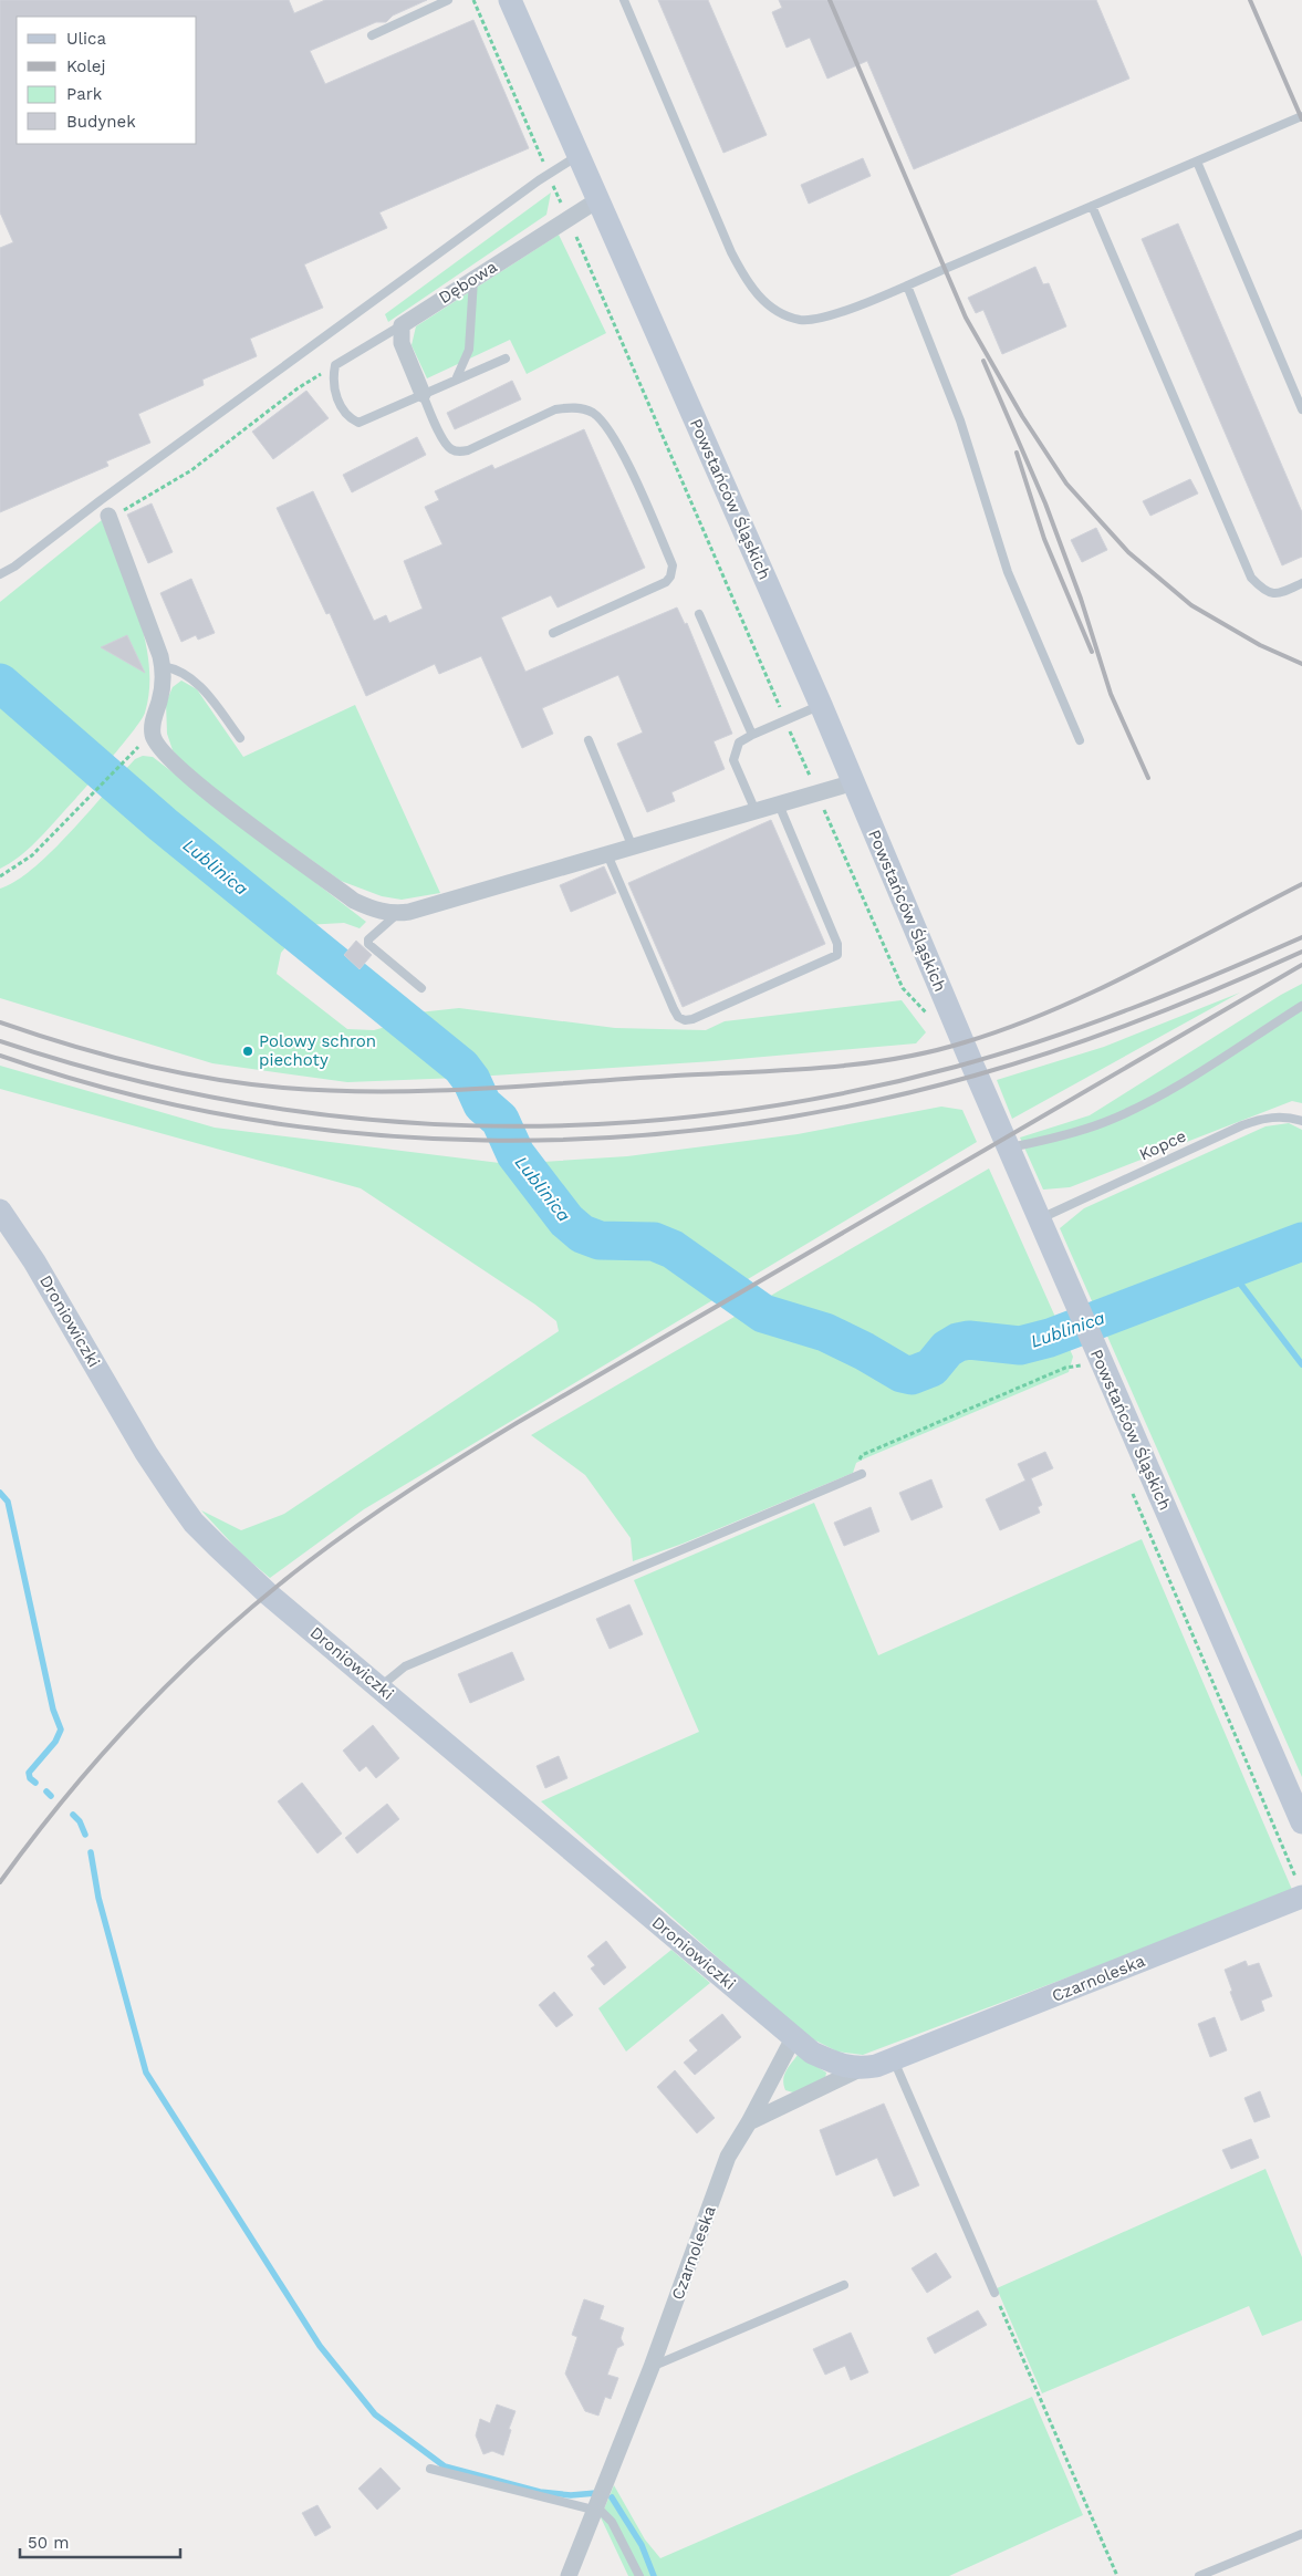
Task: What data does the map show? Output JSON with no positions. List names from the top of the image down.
{
  "streets": {
    "main road": ["Powstańców Śląskich", "Droniowiczki", "Czarnoleska"],
    "street": ["Dębowa"],
    "lane": ["Kopce"]
  },
  "crossings": [
    ["Dębowa", "Powstańców Śląskich"],
    ["Powstańców Śląskich", "Kopce"],
    ["Droniowiczki", "Czarnoleska"]
  ],
  "water": ["Lublinica"],
  "places": ["Polowy schron piechoty"],
  "legend": [
    "Ulica",
    "Kolej",
    "Park",
    "Budynek"
  ],
  "scale_bar": "50 m"
}
